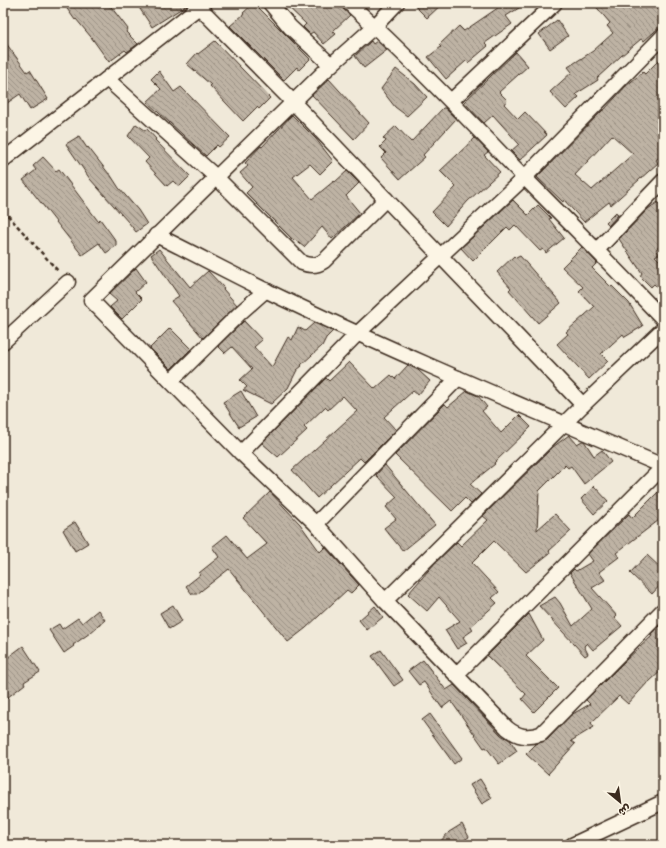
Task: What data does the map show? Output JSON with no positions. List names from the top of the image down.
{
  "north": "bottom right"
}
